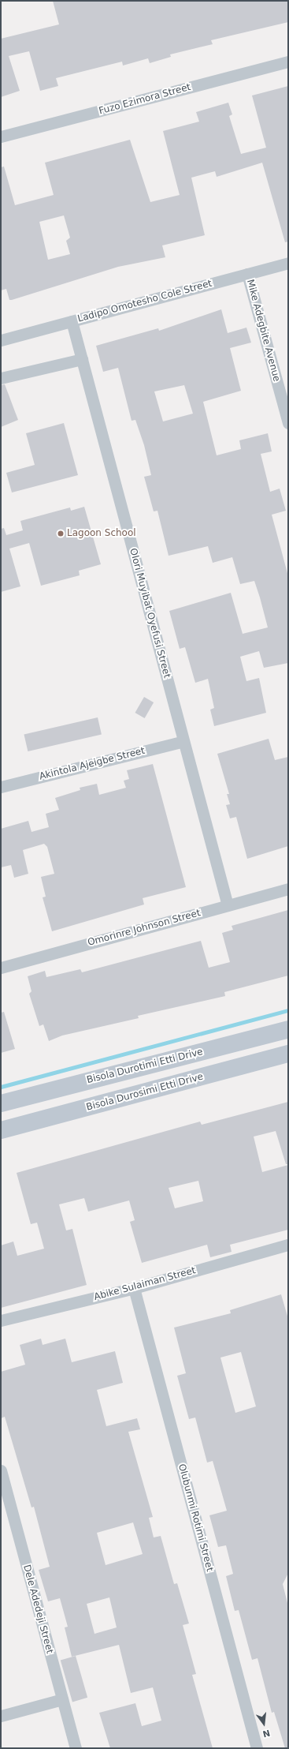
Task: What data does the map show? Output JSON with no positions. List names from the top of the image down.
{
  "streets": {
    "main road": ["Bisola Durotimi Etti Drive", "Bisola Durosimi Etti Drive"],
    "street": [
      "Fuzo Ezimora Street",
      "Ladipo Omotesho Cole Street",
      "Mike Adegbite Avenue",
      "Olori Muyibat Oyefusi Street",
      "Akintola Ajeigbe Street",
      "Omorinre Johnson Street",
      "Abike Sulaiman Street",
      "Olubunmi Rotimi Street",
      "Dele Adedeji Street"
    ]
  },
  "crossings": [
    ["Ladipo Omotesho Cole Street", "Mike Adegbite Avenue"],
    ["Ladipo Omotesho Cole Street", "Olori Muyibat Oyefusi Street"],
    ["Olori Muyibat Oyefusi Street", "Akintola Ajeigbe Street"],
    ["Olori Muyibat Oyefusi Street", "Omorinre Johnson Street"],
    ["Abike Sulaiman Street", "Olubunmi Rotimi Street"]
  ],
  "places": ["Lagoon School"],
  "north": "bottom"
}
